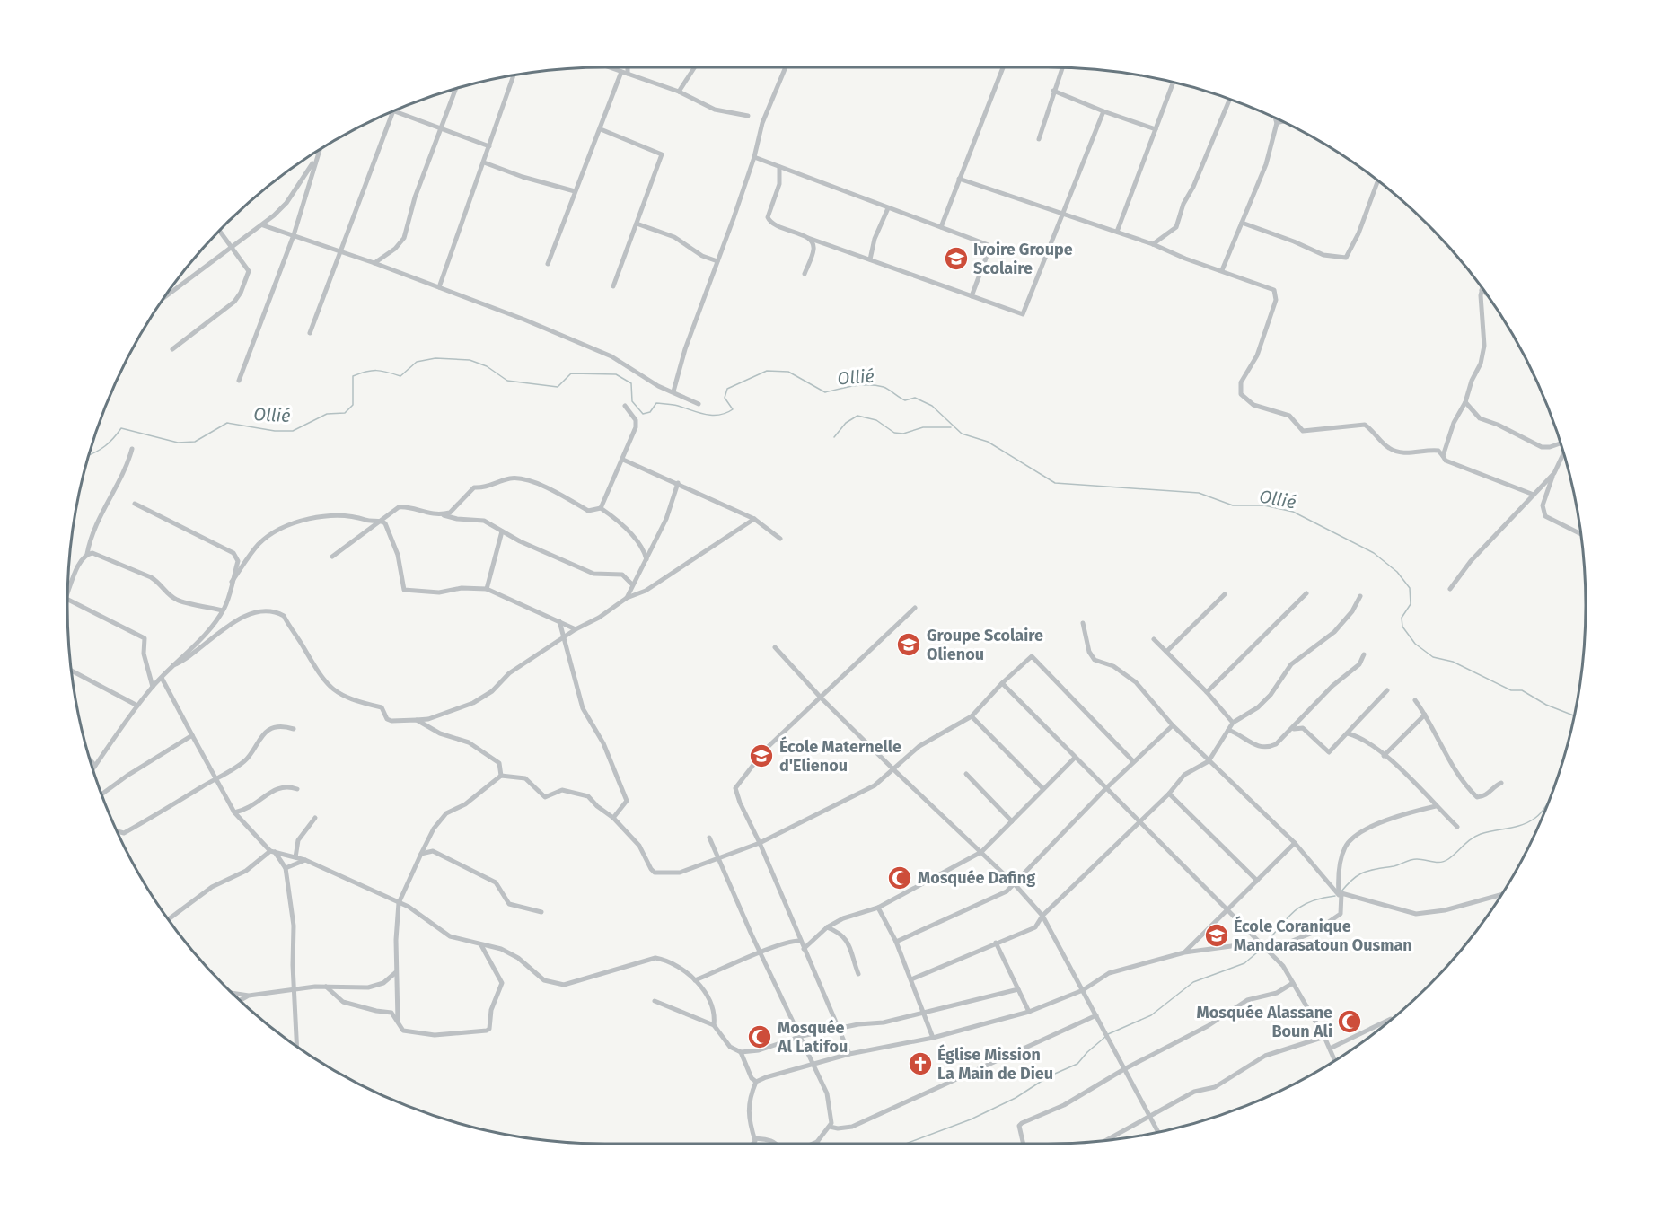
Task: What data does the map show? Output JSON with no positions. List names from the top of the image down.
{
  "water": ["Ollié"],
  "places": {
    "school or university": [
      "Ivoire Groupe Scolaire",
      "Groupe Scolaire Olienou",
      "École Maternelle d'Elienou",
      "École Coranique Mandarasatoun Ousman"
    ],
    "mosque": ["Mosquée Dafing", "Mosquée Alassane Boun Ali", "Mosquée Al Latifou"],
    "church": ["Église Mission La Main de Dieu"]
  }
}
